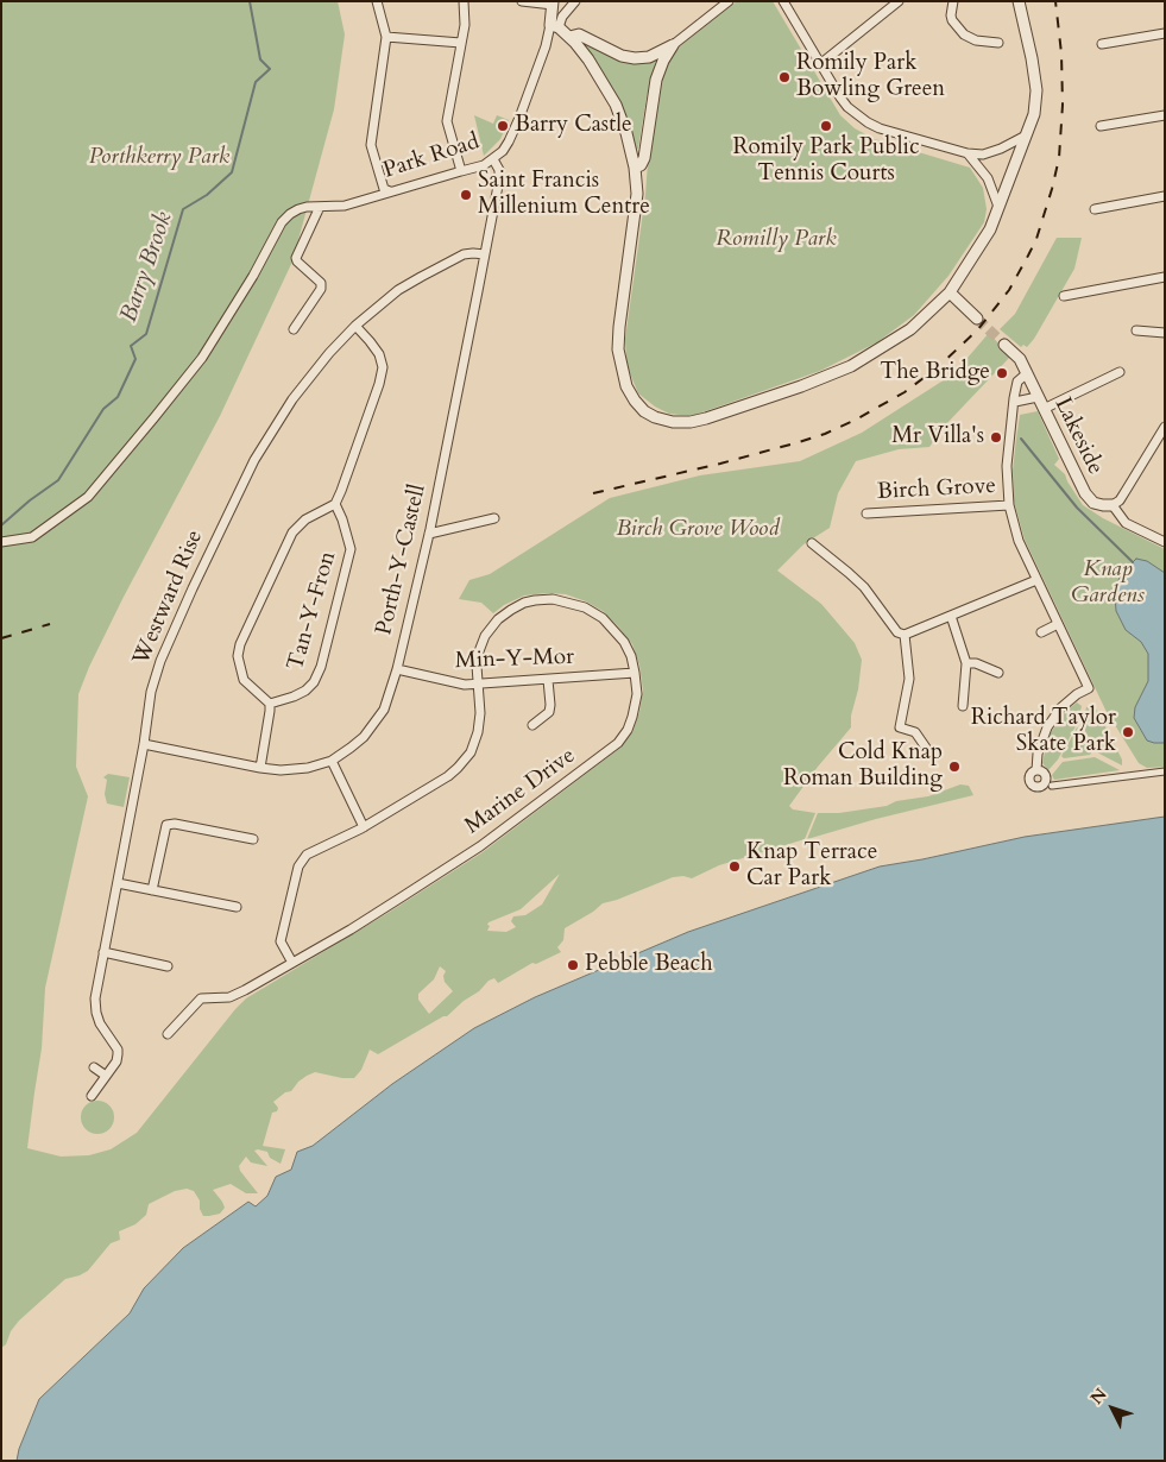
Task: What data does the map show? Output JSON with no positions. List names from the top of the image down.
{
  "streets": {
    "street": [
      "Park Road",
      "Lakeside",
      "Birch Grove",
      "Porth-Y-Castell",
      "Westward Rise",
      "Tan-Y-Fron",
      "Min-Y-Mor",
      "Marine Drive"
    ]
  },
  "crossings": [
    ["Park Road", "Porth-Y-Castell"],
    ["Porth-Y-Castell", "Westward Rise"],
    ["Porth-Y-Castell", "Min-Y-Mor"],
    ["Min-Y-Mor", "Marine Drive"]
  ],
  "water": ["Barry Brook"],
  "parks": [
    "Porthkerry Park",
    "Romilly Park",
    "Birch Grove Wood",
    "Knap Gardens"
  ],
  "places": [
    "Romily Park Bowling Green",
    "Barry Castle",
    "Romily Park Public Tennis Courts",
    "Saint Francis Millenium Centre",
    "The Bridge",
    "Mr Villa's",
    "Richard Taylor Skate Park",
    "Cold Knap Roman Building",
    "Knap Terrace Car Park",
    "Pebble Beach"
  ],
  "north": "top left"
}
